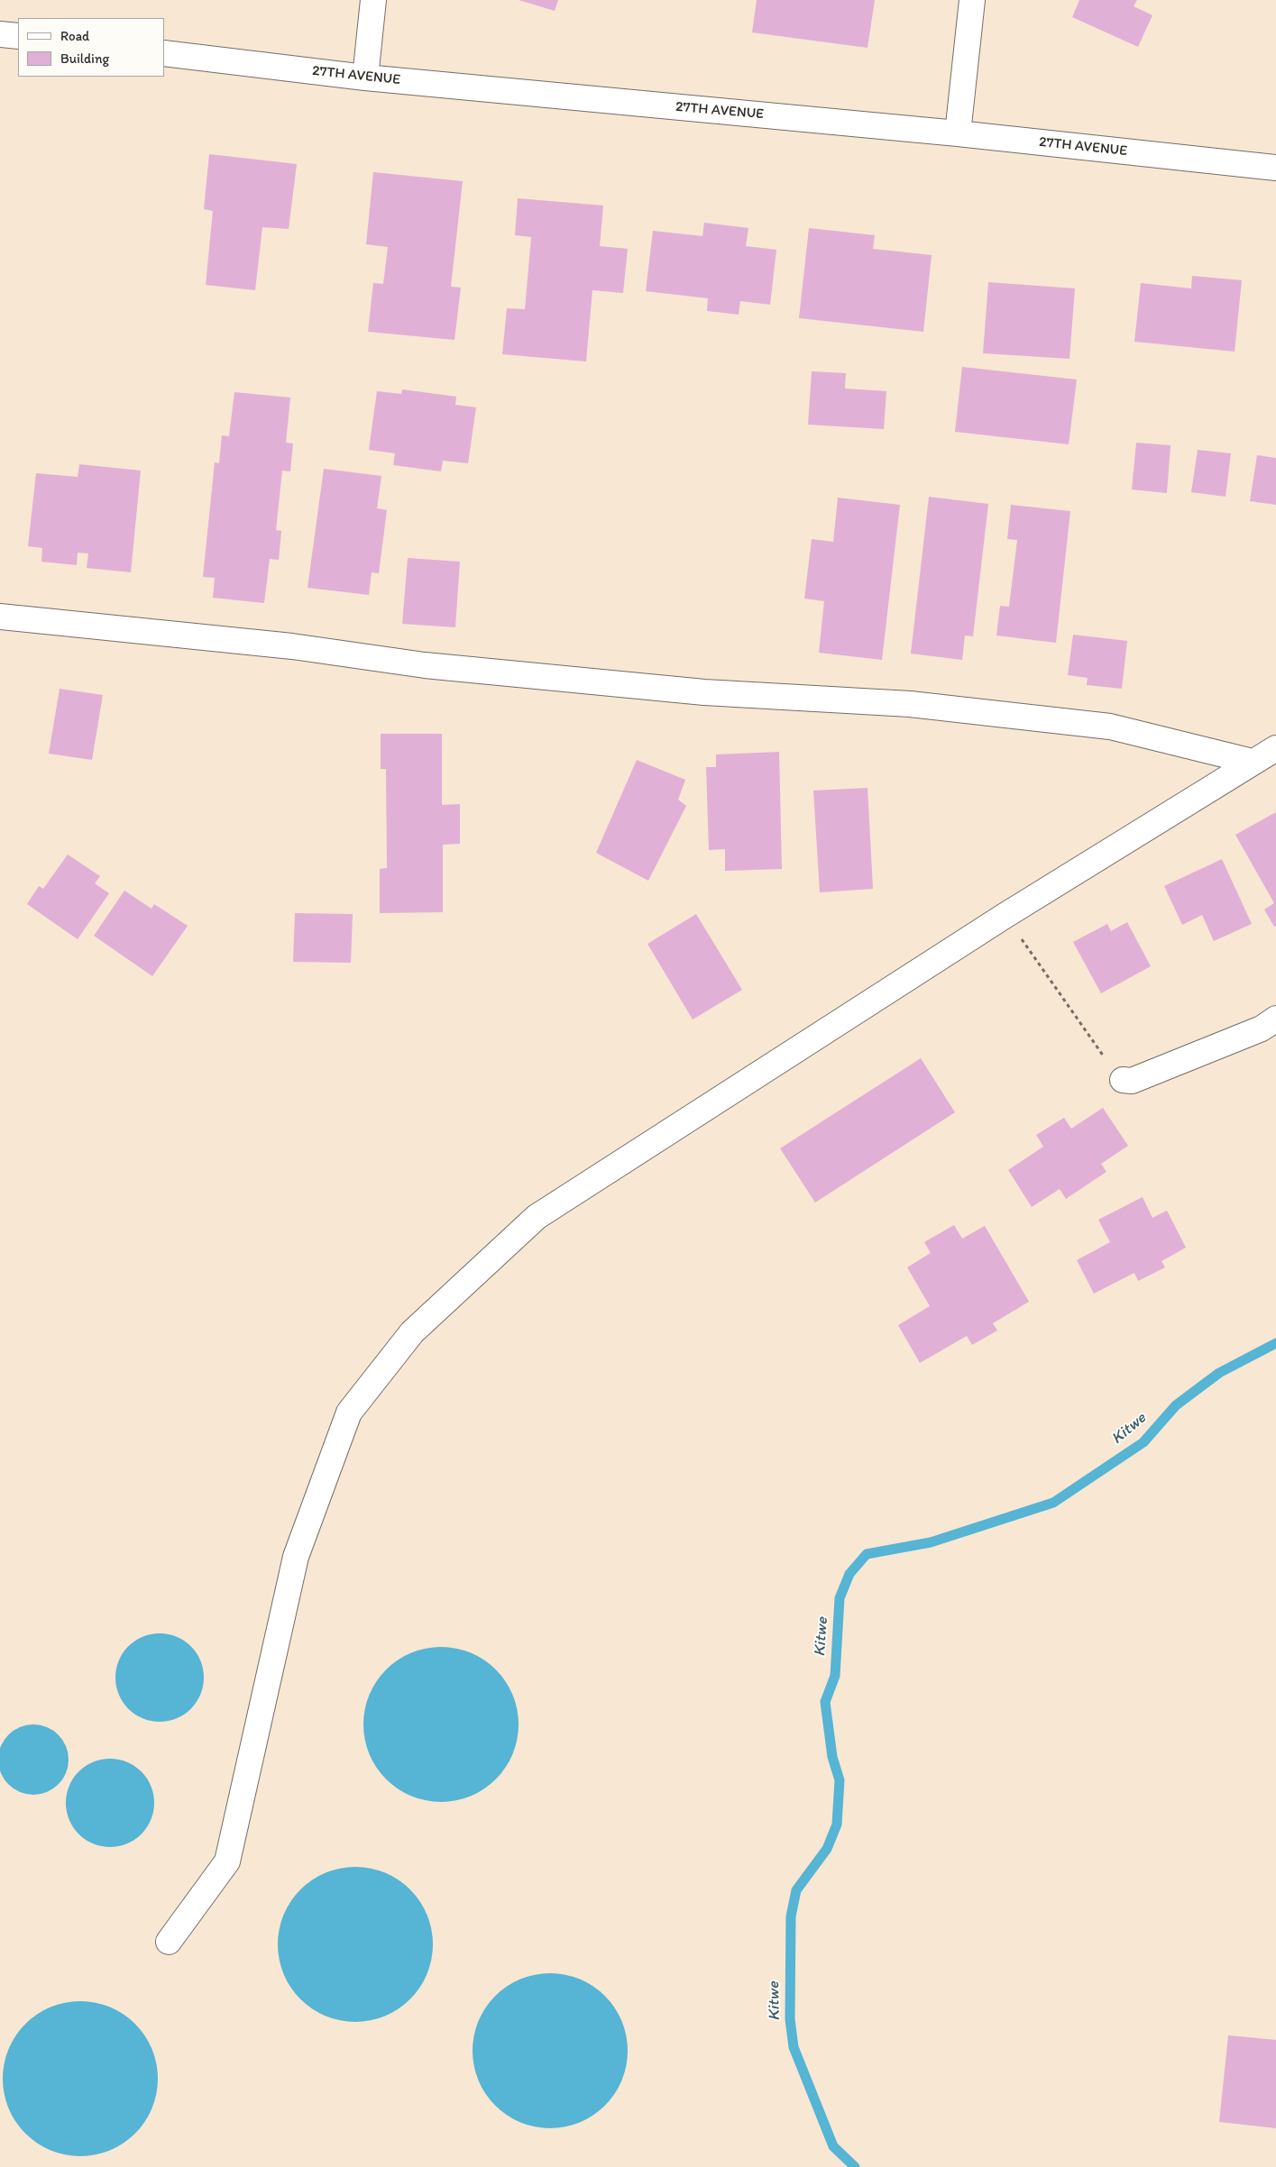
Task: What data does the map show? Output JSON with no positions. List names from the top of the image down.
{
  "streets": {
    "street": ["27TH AVENUE"]
  },
  "water": ["Kitwe"],
  "legend": ["Road", "Building"]
}
